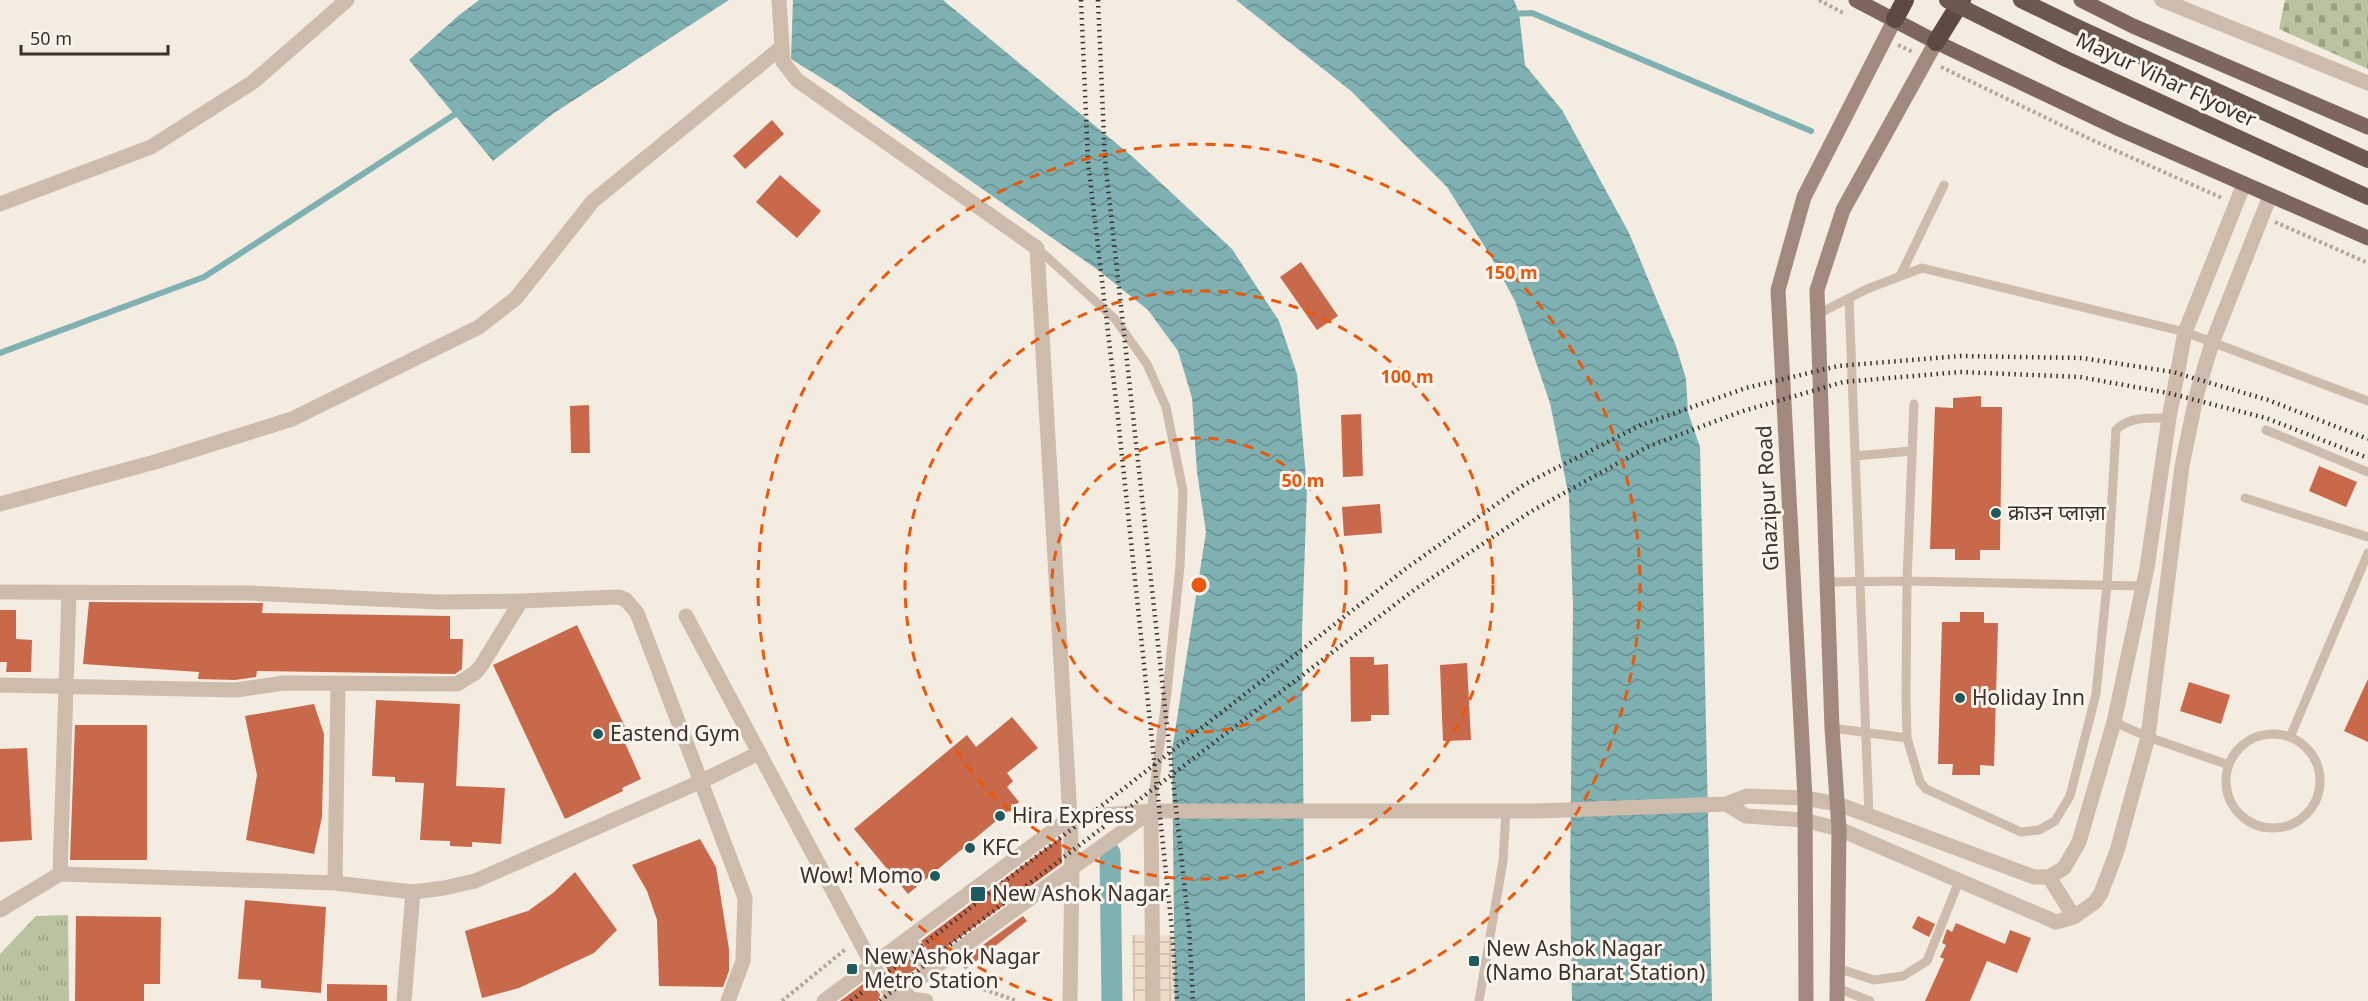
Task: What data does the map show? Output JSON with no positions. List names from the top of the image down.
{
  "streets": {
    "highway": ["Mayur Vihar Flyover"],
    "main road": ["Ghazipur Road"]
  },
  "places": {
    "other": [
      "क्राउन प्लाज़ा",
      "Holiday Inn",
      "Eastend Gym",
      "Hira Express",
      "KFC",
      "Wow! Momo"
    ],
    "transit": ["New Ashok Nagar", "New Ashok Nagar (Namo Bharat Station)", "New Ashok Nagar Metro Station"]
  },
  "scale_bar": "50 m",
  "rings": ["150 m", "100 m", "50 m"]
}
